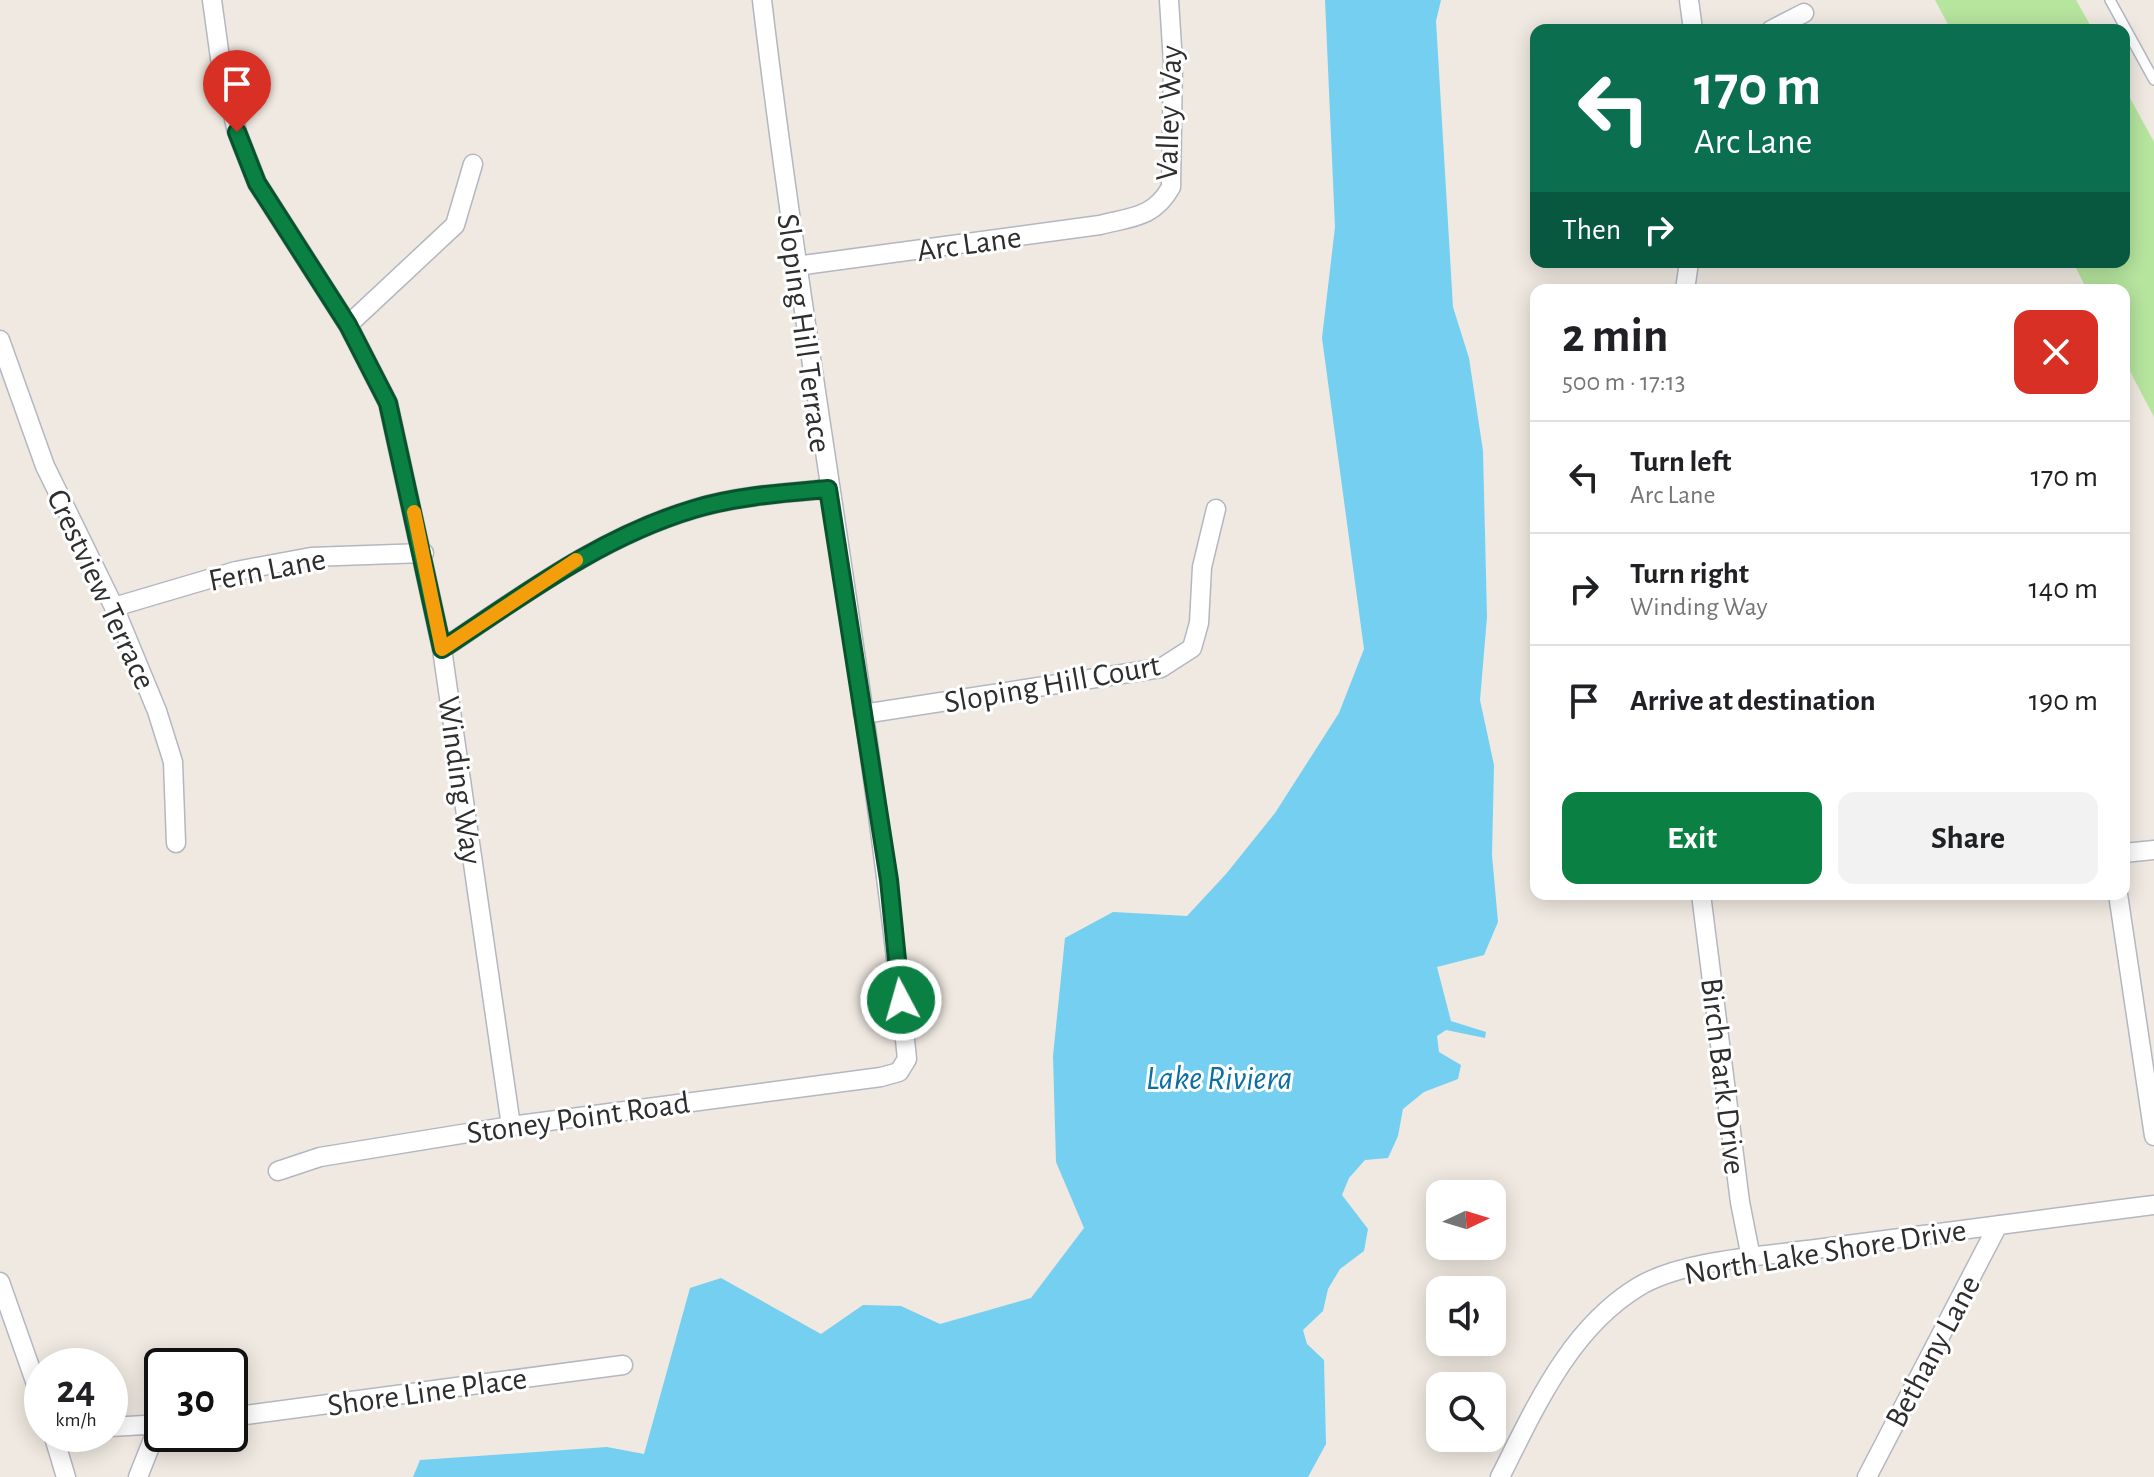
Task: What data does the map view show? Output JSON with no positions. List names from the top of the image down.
{
  "streets": {
    "street": [
      "Valley Way",
      "Arc Lane",
      "Sloping Hill Terrace",
      "Fern Lane",
      "Crestview Terrace",
      "Sloping Hill Court",
      "Winding Way",
      "Birch Bark Drive",
      "Stoney Point Road",
      "North Lake Shore Drive",
      "Bethany Lane",
      "Shore Line Place"
    ]
  },
  "crossings": [
    ["Valley Way", "Arc Lane"],
    ["Arc Lane", "Sloping Hill Terrace"],
    ["Sloping Hill Terrace", "Sloping Hill Court"],
    ["Sloping Hill Terrace", "Stoney Point Road"],
    ["Fern Lane", "Crestview Terrace"],
    ["Fern Lane", "Winding Way"],
    ["Winding Way", "Stoney Point Road"],
    ["Birch Bark Drive", "North Lake Shore Drive"],
    ["North Lake Shore Drive", "Bethany Lane"]
  ],
  "water": ["Lake Riviera"],
  "north": "right",
  "page": {
    "turn": ["170 m", "Arc Lane"],
    "then": "Then",
    "heading": ["2 min", "500 m · 17:13"],
    "list": [
      {
        "name": "Turn left",
        "note": "Arc Lane",
        "value": "170 m"
      },
      {
        "name": "Turn right",
        "note": "Winding Way",
        "value": "140 m"
      },
      {
        "name": "Arrive at destination",
        "value": "190 m"
      }
    ],
    "buttons": ["Exit", "Share"],
    "speed": "24 km/h",
    "limit": "30"
  }
}
